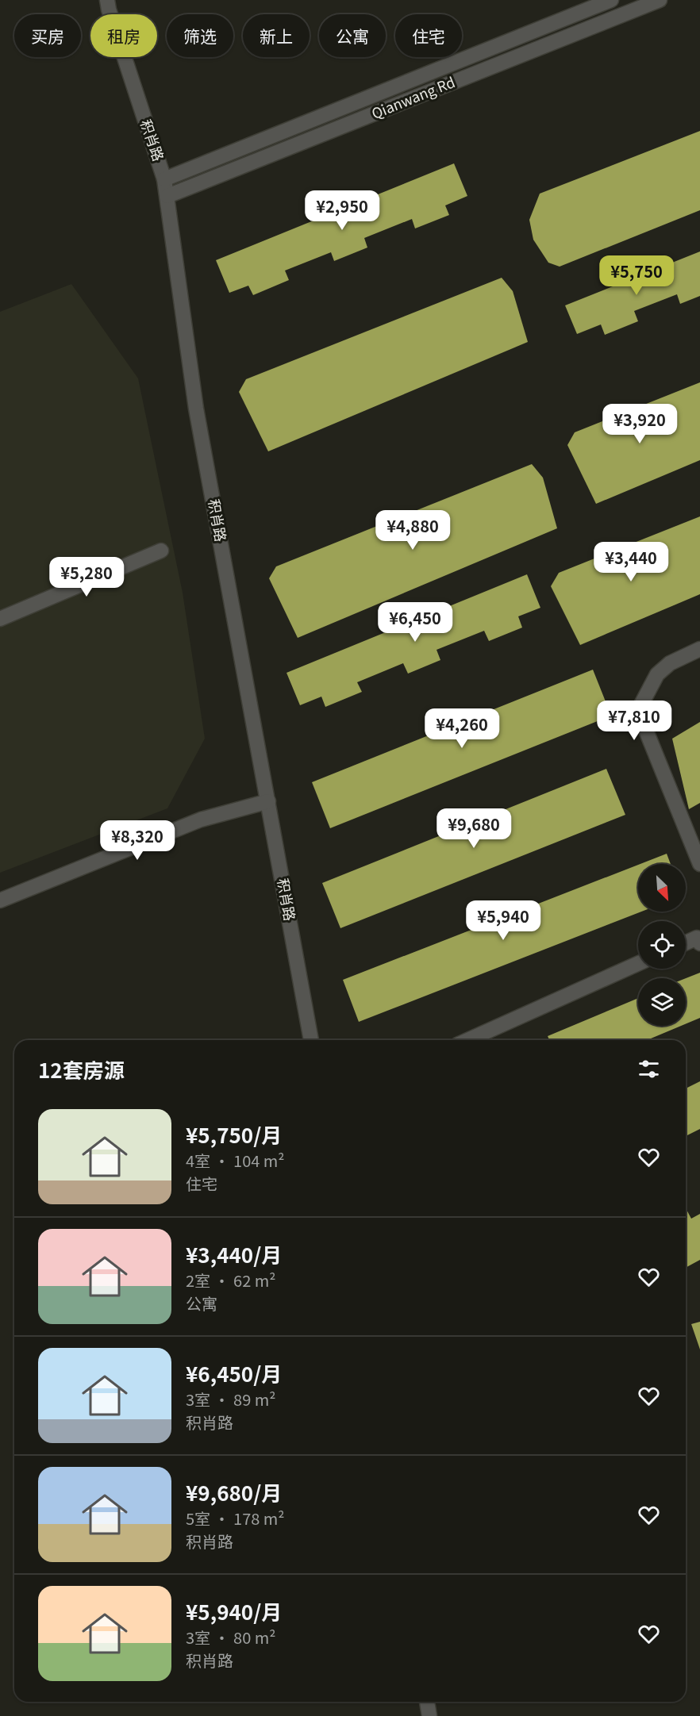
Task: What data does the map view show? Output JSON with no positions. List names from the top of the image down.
{
  "streets": {
    "street": ["Qianwang Rd", "积肖路"]
  },
  "crossings": [
    ["Qianwang Rd", "积肖路"]
  ],
  "north": "bottom right",
  "page": {
    "chip": [
      "买房",
      "租房",
      "筛选",
      "新上",
      "公寓",
      "住宅"
    ],
    "price": [
      "¥2,950",
      "¥5,750",
      "¥3,920",
      "¥4,880",
      "¥3,440",
      "¥5,280",
      "¥6,450",
      "¥7,810",
      "¥4,260",
      "¥9,680",
      "¥8,320",
      "¥5,940"
    ],
    "heading": "12套房源",
    "list": [
      {
        "name": "¥5,750/月",
        "note": "4室 · 104 m² · 住宅"
      },
      {
        "name": "¥3,440/月",
        "note": "2室 · 62 m² · 公寓"
      },
      {
        "name": "¥6,450/月",
        "note": "3室 · 89 m² · 积肖路"
      },
      {
        "name": "¥9,680/月",
        "note": "5室 · 178 m² · 积肖路"
      },
      {
        "name": "¥5,940/月",
        "note": "3室 · 80 m² · 积肖路"
      }
    ]
  }
}
